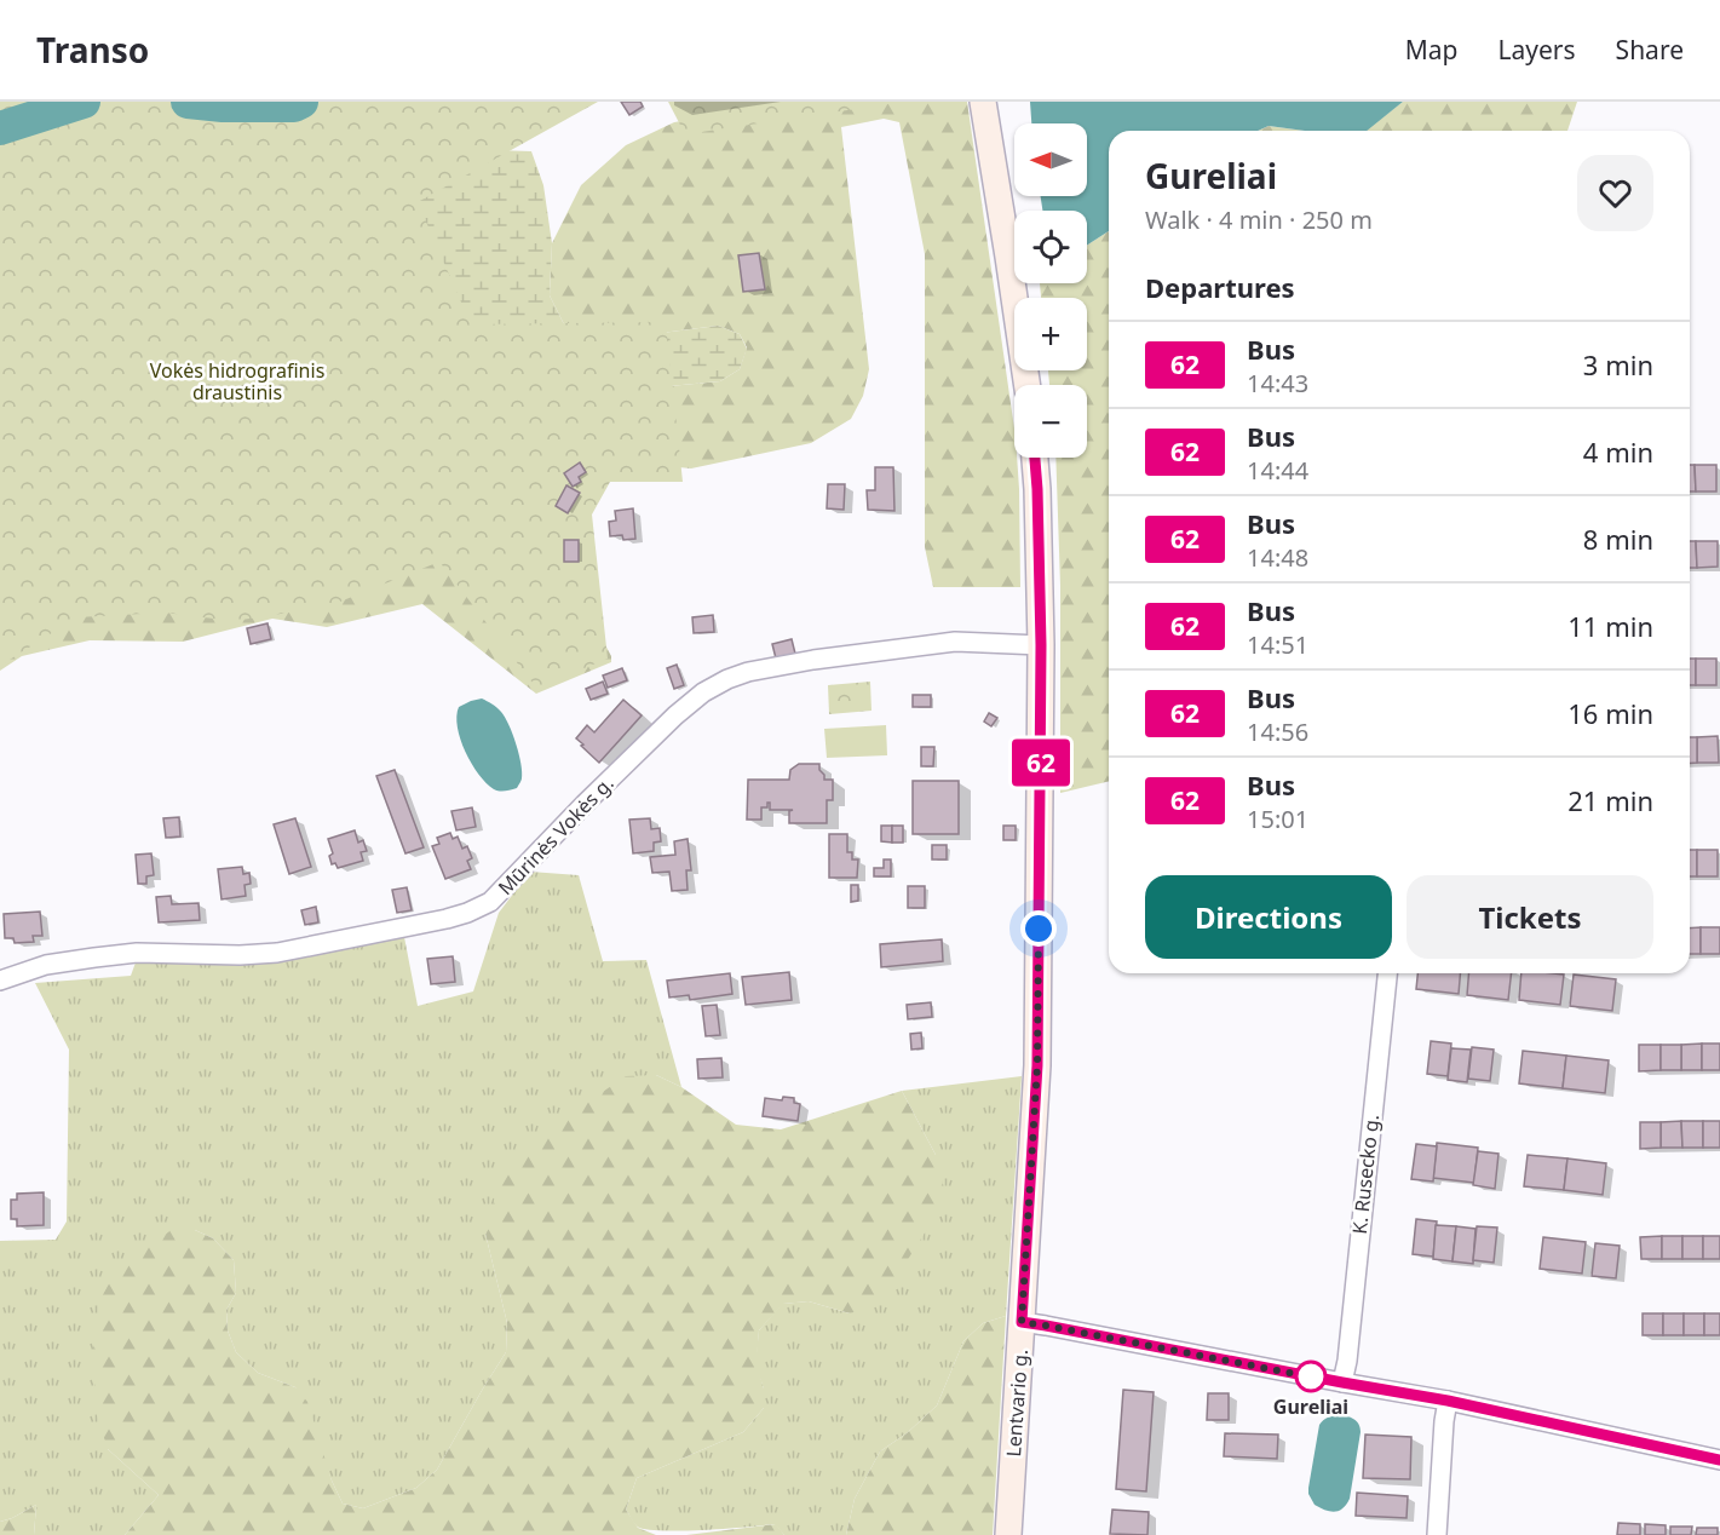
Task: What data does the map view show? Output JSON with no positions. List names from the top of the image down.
{
  "streets": {
    "main road": ["Lentvario g."],
    "street": ["Mūrinės Vokės g.", "K. Rusecko g."]
  },
  "crossings": [
    ["Mūrinės Vokės g.", "Lentvario g."]
  ],
  "parks": ["Vokės hidrografinis draustinis"],
  "places": ["Gureliai"],
  "lines": ["bus line 62"],
  "north": "left",
  "page": {
    "header": "Transo",
    "nav": ["Map", "Layers", "Share"],
    "on_map": "62",
    "map_buttons": ["+", "−"],
    "heading": [
      ["Gureliai", "Walk · 4 min · 250 m"],
      "Departures"
    ],
    "list": [
      {
        "mark": "62",
        "name": "Bus",
        "note": "14:43",
        "value": "3 min"
      },
      {
        "mark": "62",
        "name": "Bus",
        "note": "14:44",
        "value": "4 min"
      },
      {
        "mark": "62",
        "name": "Bus",
        "note": "14:48",
        "value": "8 min"
      },
      {
        "mark": "62",
        "name": "Bus",
        "note": "14:51",
        "value": "11 min"
      },
      {
        "mark": "62",
        "name": "Bus",
        "note": "14:56",
        "value": "16 min"
      },
      {
        "mark": "62",
        "name": "Bus",
        "note": "15:01",
        "value": "21 min"
      }
    ],
    "buttons": ["Directions", "Tickets"]
  }
}
